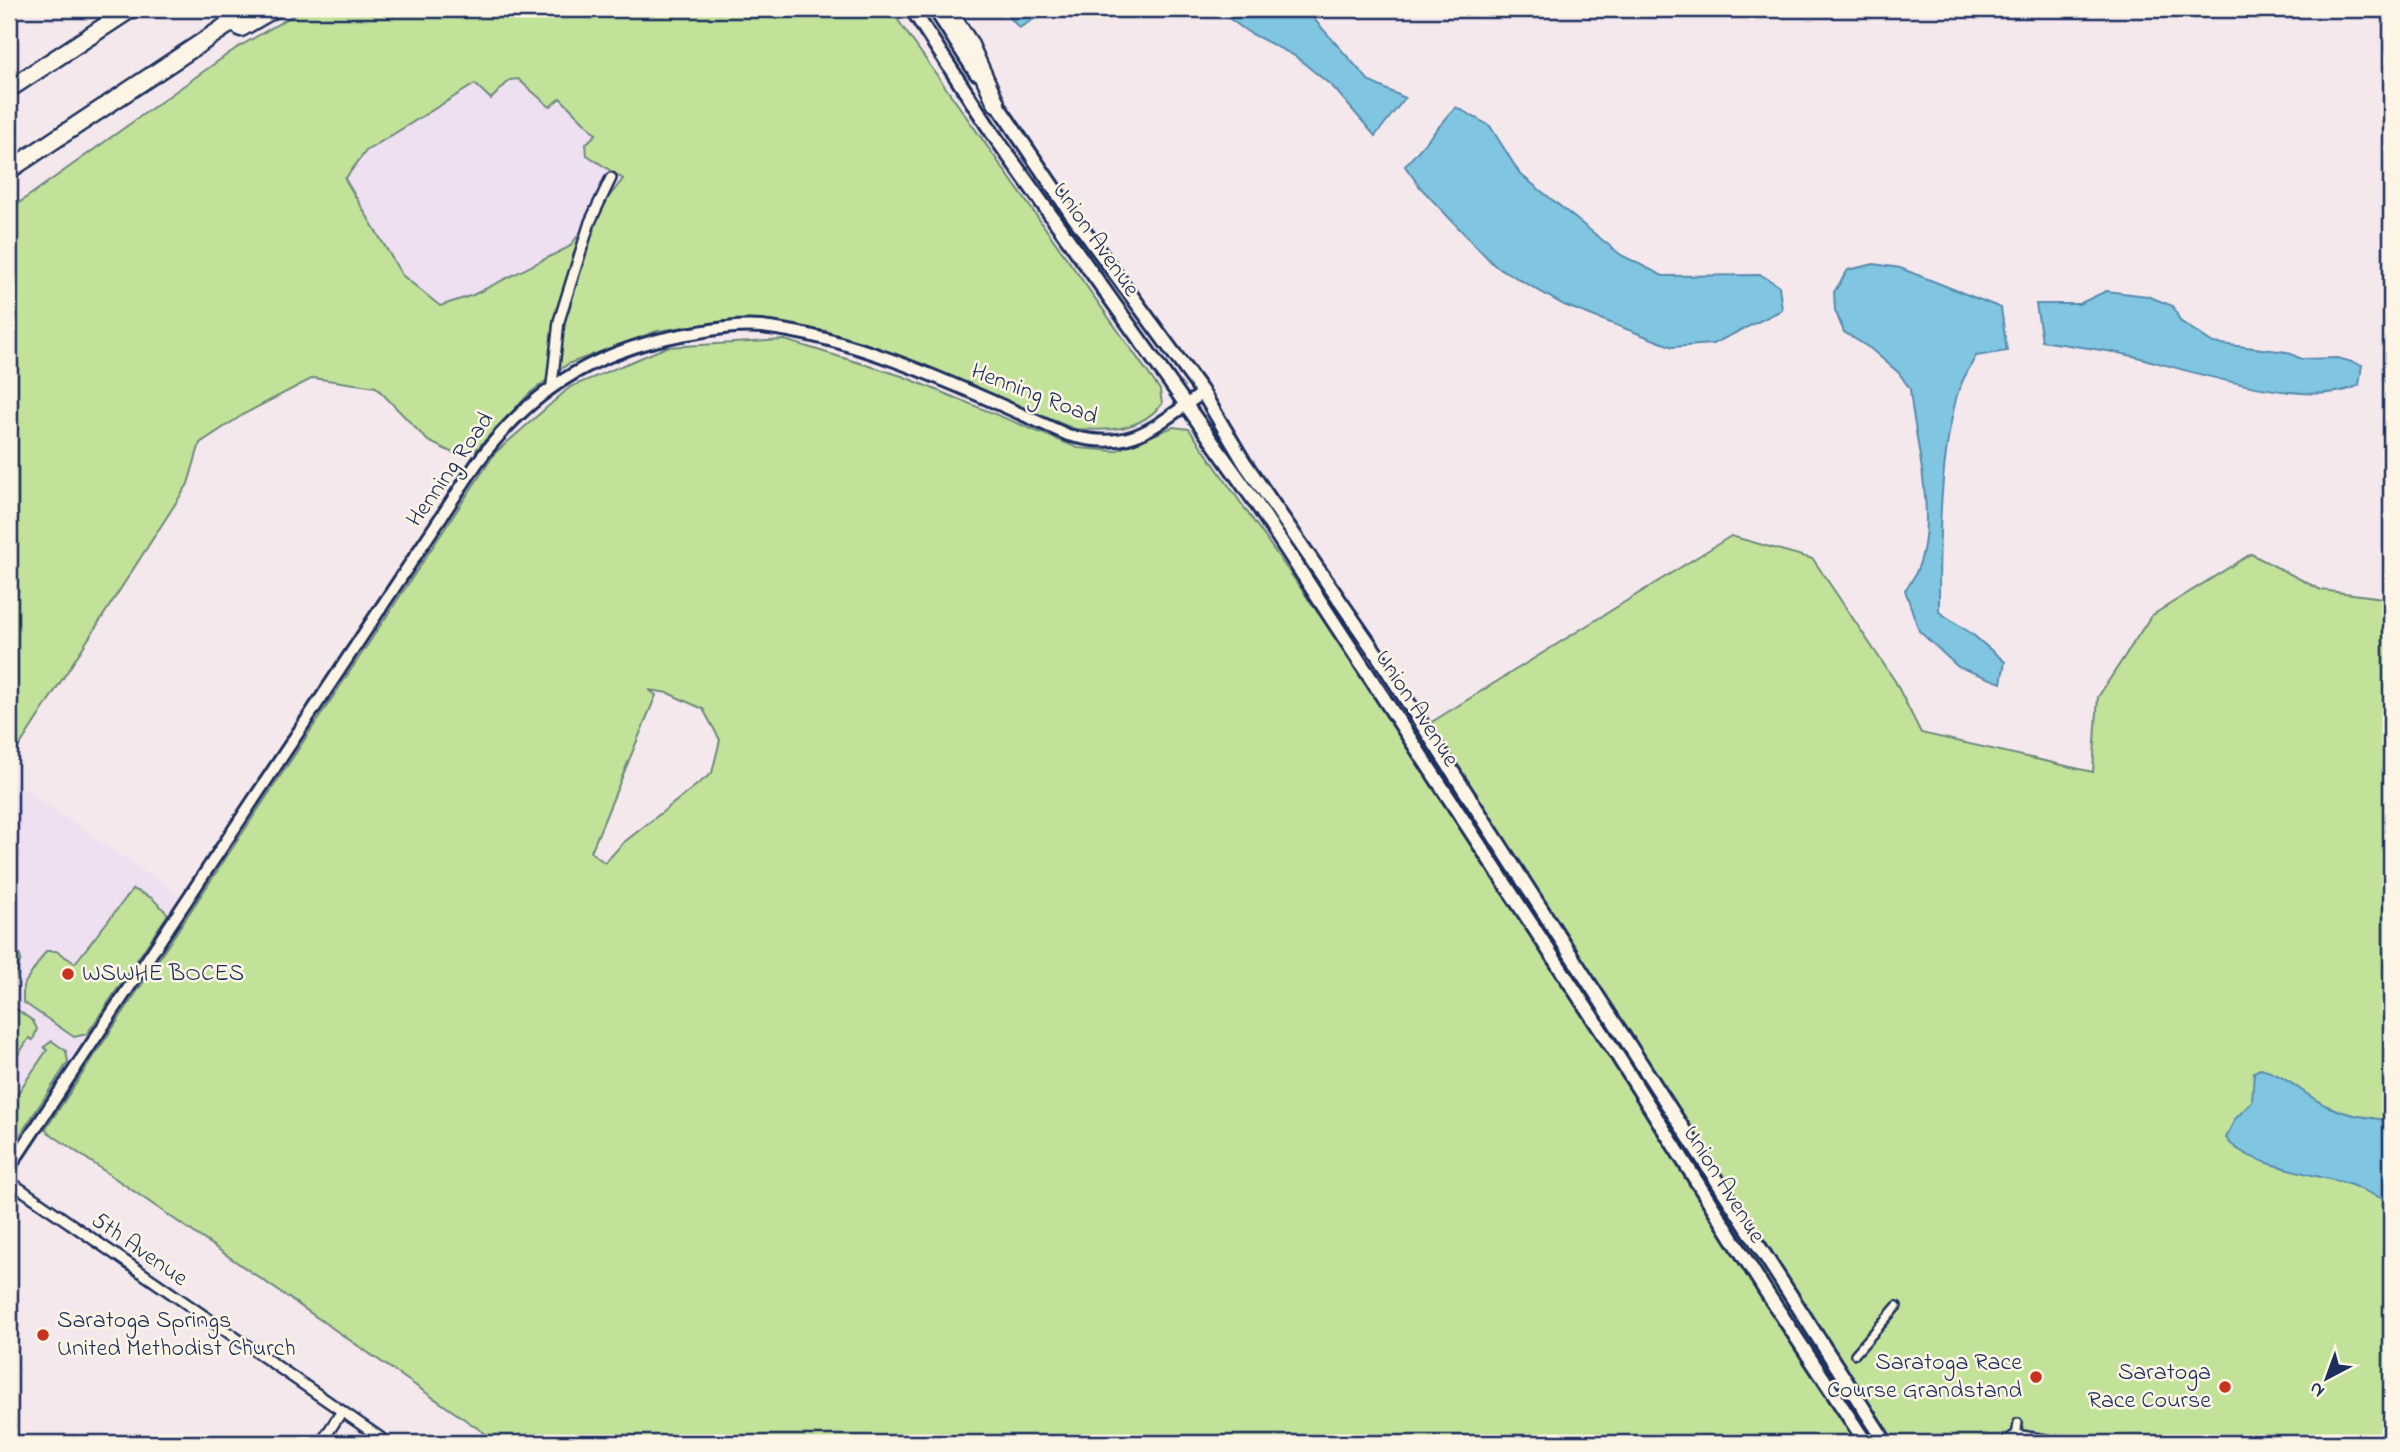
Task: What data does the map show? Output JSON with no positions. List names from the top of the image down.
{
  "streets": {
    "main road": ["Union Avenue"],
    "street": ["Henning Road", "5th Avenue"]
  },
  "crossings": [
    ["Union Avenue", "Henning Road"]
  ],
  "places": [
    "WSWHE BOCES",
    "Saratoga Springs United Methodist Church",
    "Saratoga Race Course Grandstand",
    "Saratoga Race Course"
  ],
  "north": "bottom left"
}
